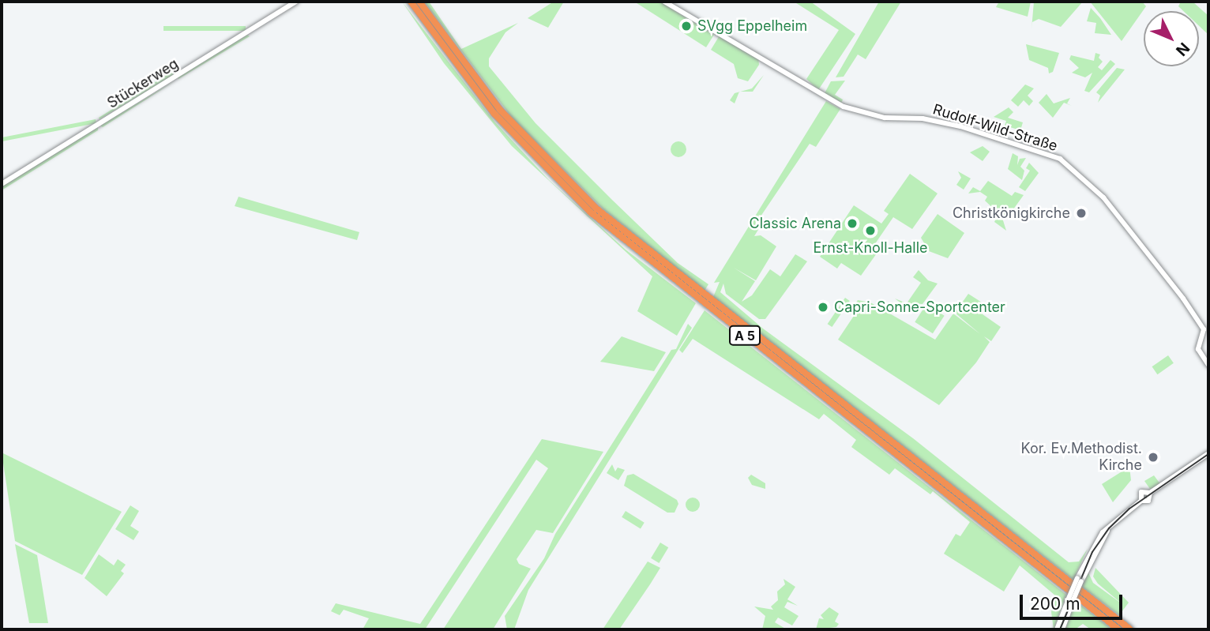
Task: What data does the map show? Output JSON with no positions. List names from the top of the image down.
{
  "streets": {
    "highway": ["A 5"],
    "street": ["Stückerweg", "Rudolf-Wild-Straße"]
  },
  "places": [
    "SVgg Eppelheim",
    "Christkönigkirche",
    "Classic Arena",
    "Ernst-Knoll-Halle",
    "Capri-Sonne-Sportcenter",
    "Kor. Ev.Methodist. Kirche"
  ],
  "scale_bar": "200 m",
  "north": "bottom right"
}
